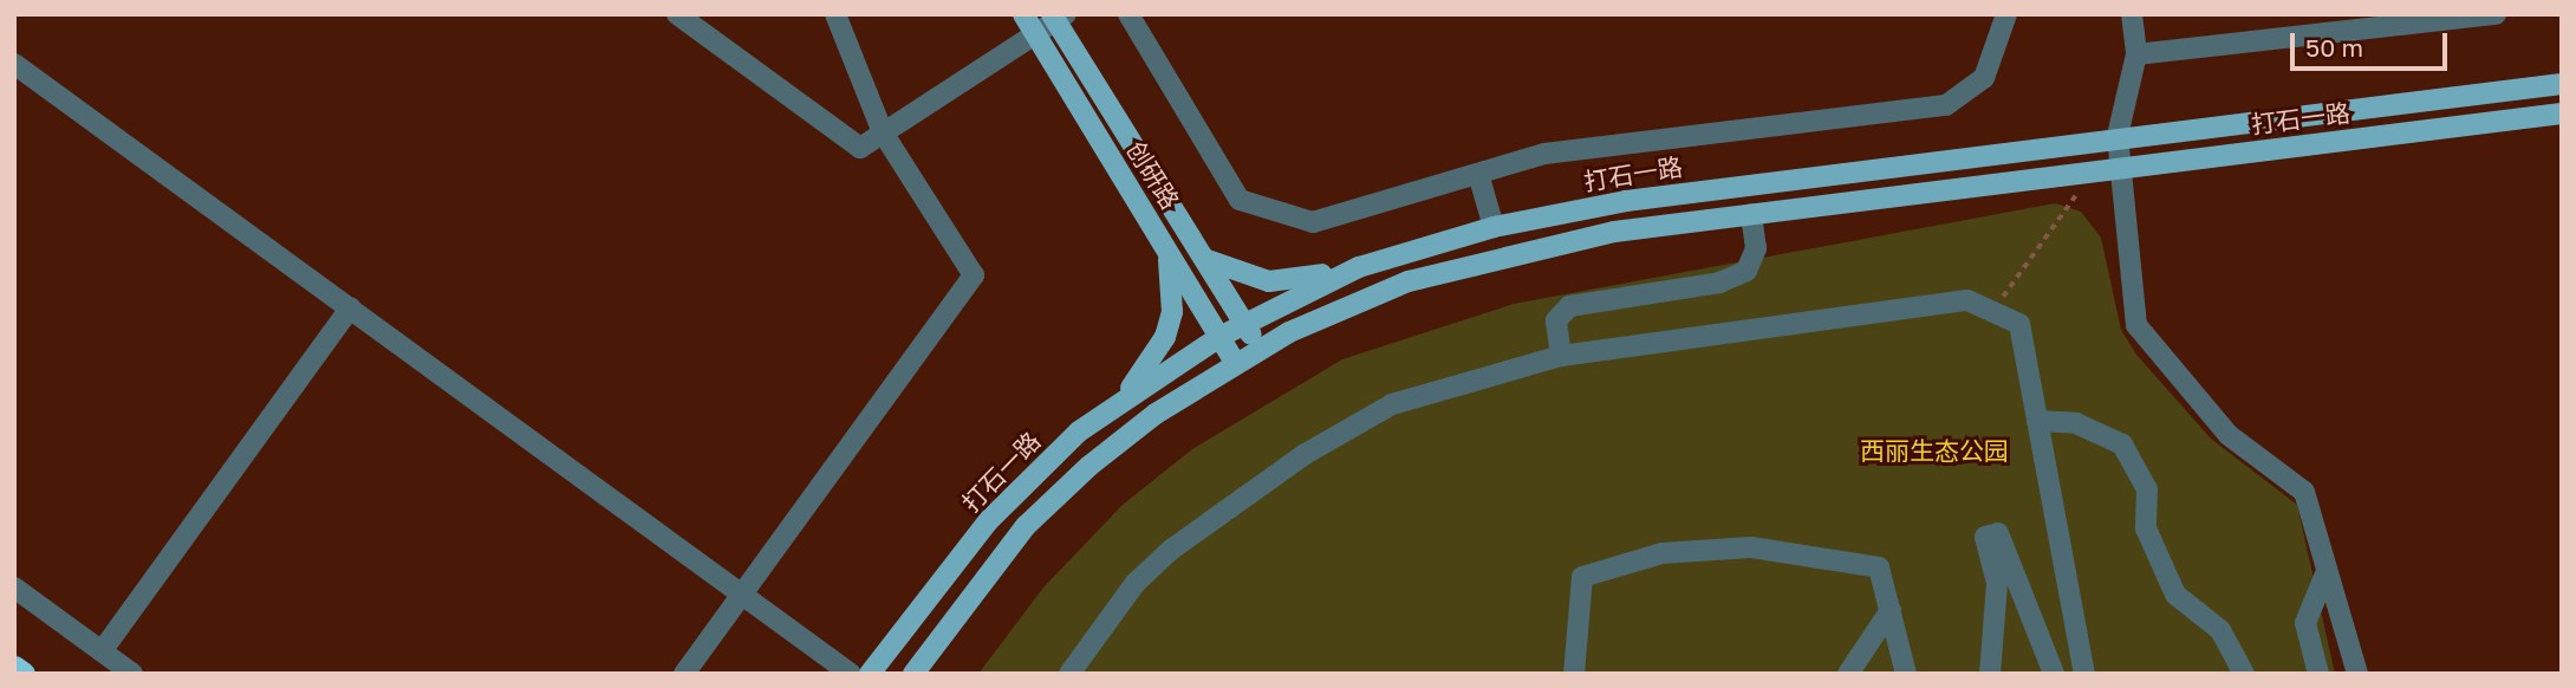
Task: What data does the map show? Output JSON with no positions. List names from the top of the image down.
{
  "streets": {
    "main road": ["打石一路", "创研路"]
  },
  "crossings": [
    ["打石一路", "创研路"]
  ],
  "parks": ["西丽生态公园"],
  "scale_bar": "50 m"
}
